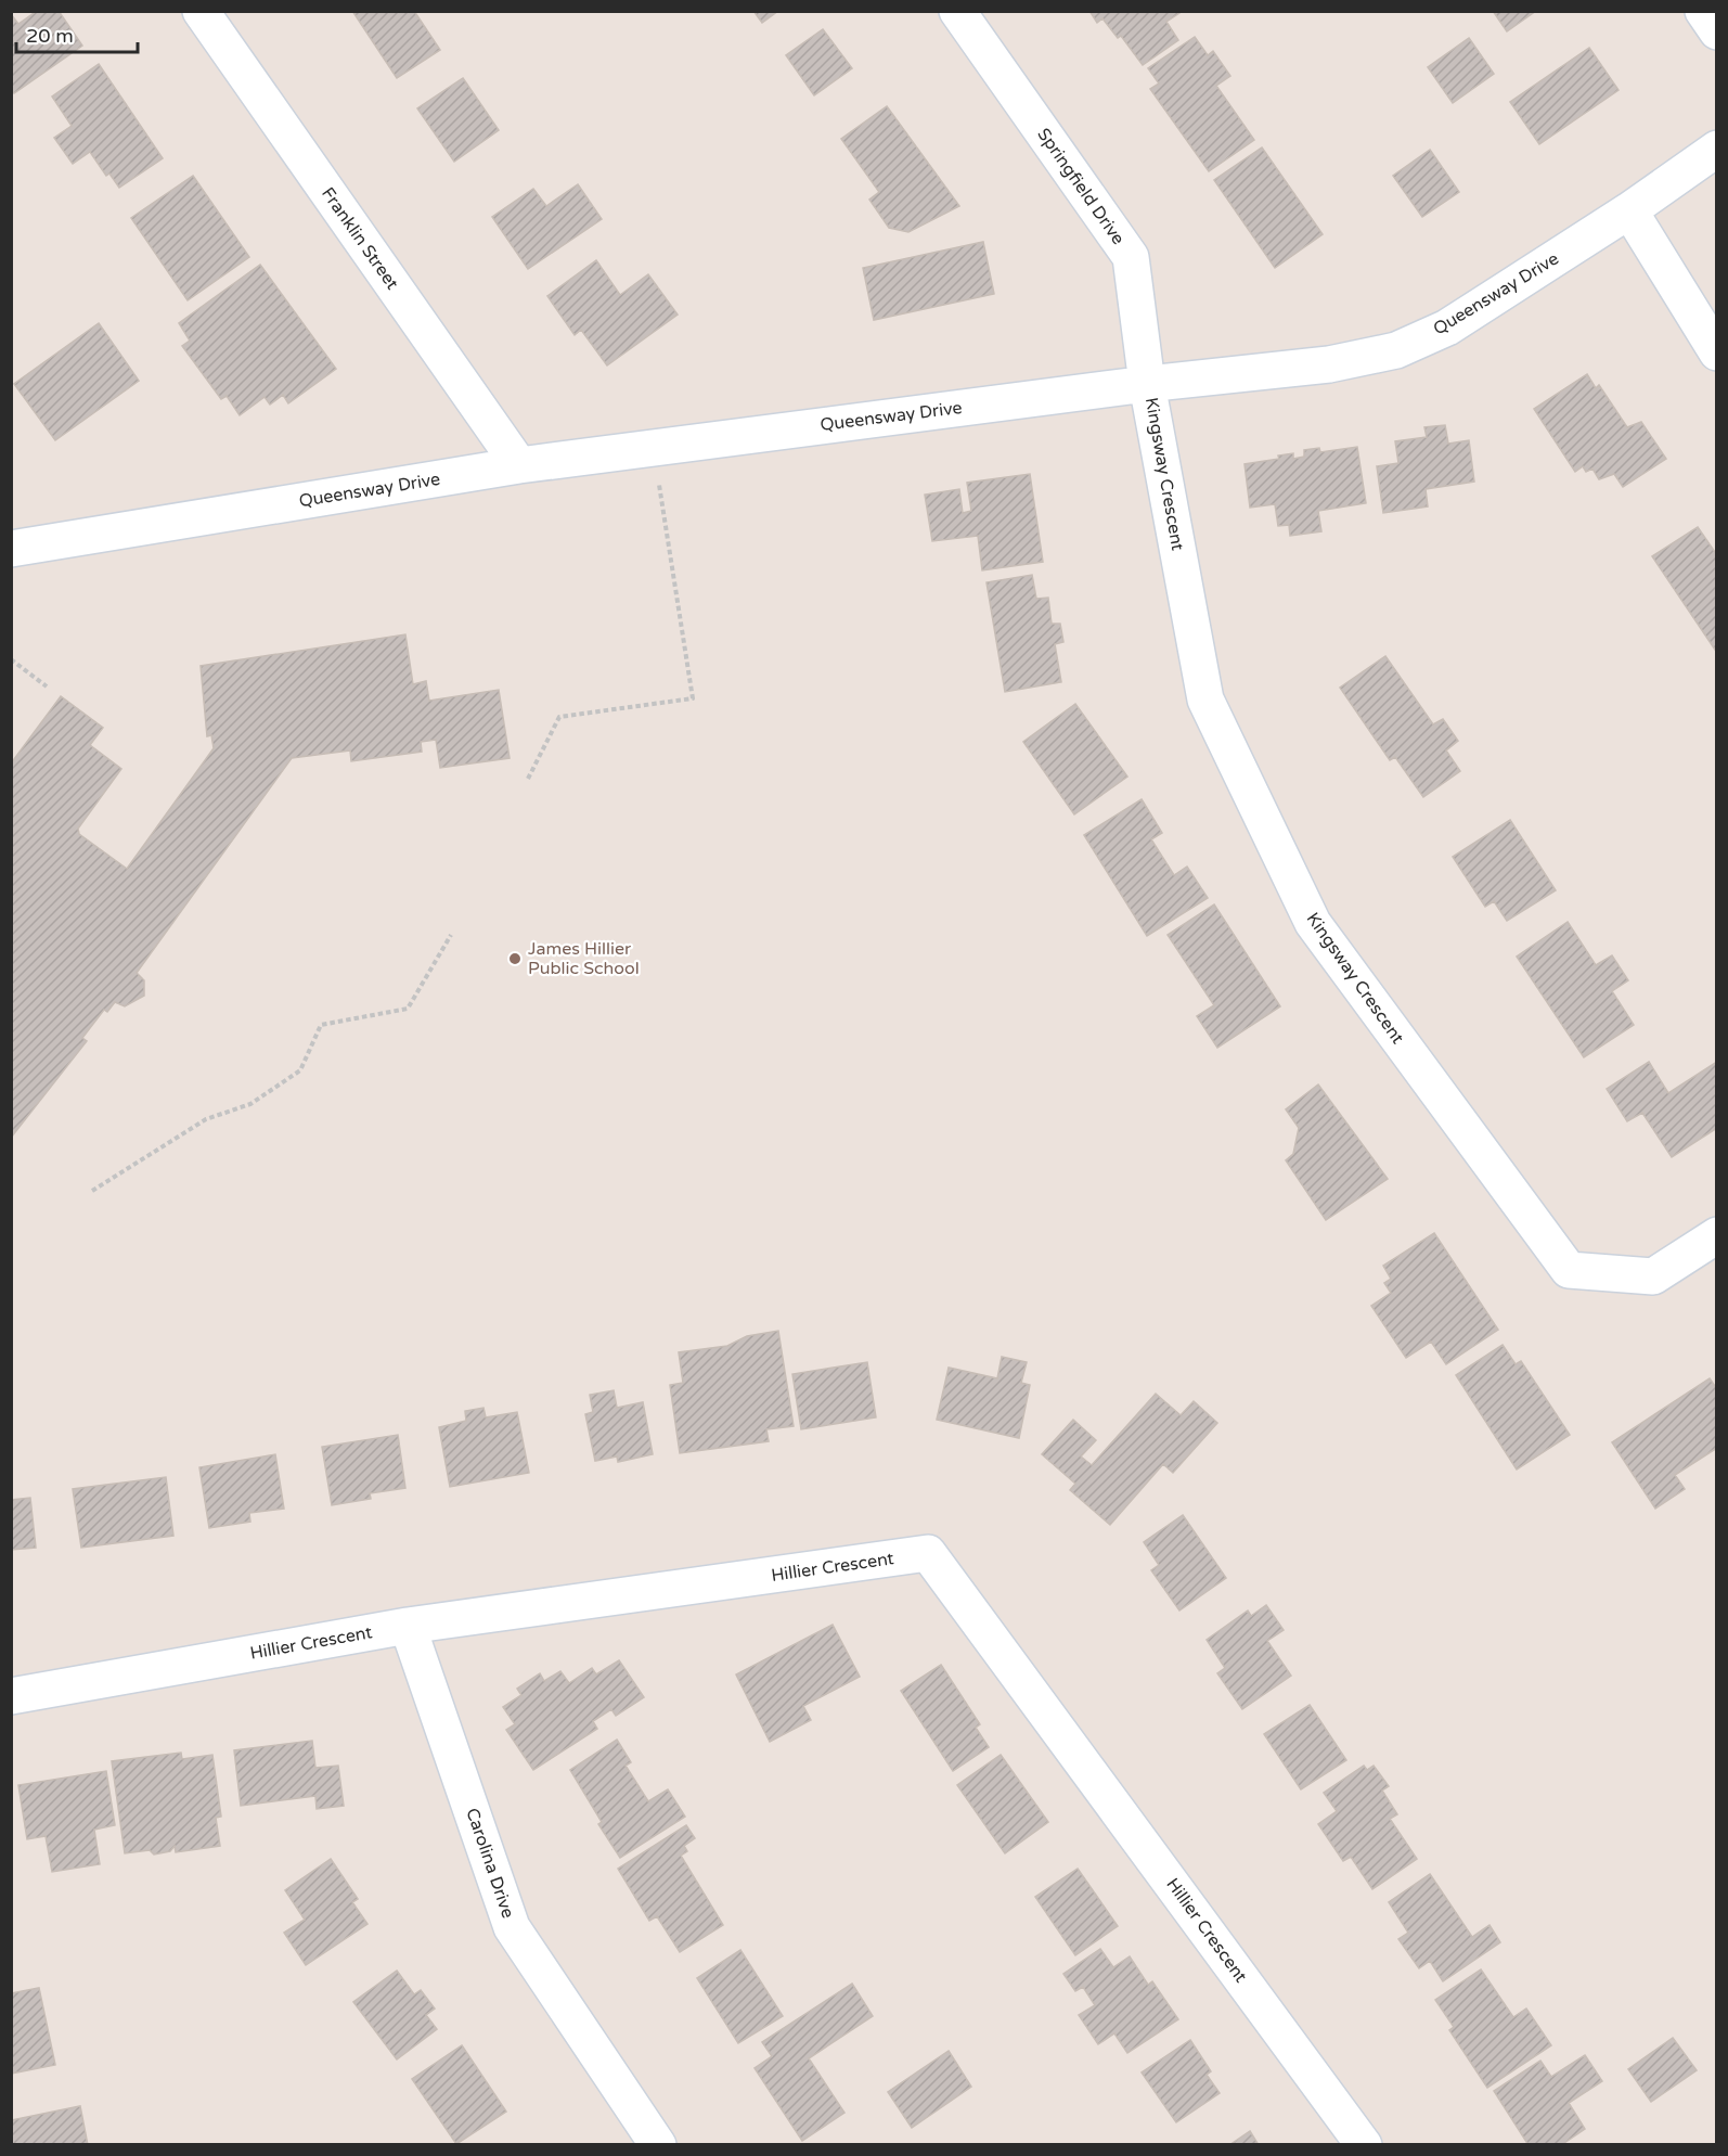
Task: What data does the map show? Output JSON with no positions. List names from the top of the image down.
{
  "streets": {
    "street": [
      "Springfield Drive",
      "Franklin Street",
      "Queensway Drive",
      "Kingsway Crescent",
      "Hillier Crescent",
      "Carolina Drive"
    ]
  },
  "crossings": [
    ["Springfield Drive", "Queensway Drive"],
    ["Springfield Drive", "Kingsway Crescent"],
    ["Franklin Street", "Queensway Drive"],
    ["Queensway Drive", "Kingsway Crescent"],
    ["Hillier Crescent", "Carolina Drive"]
  ],
  "places": ["James Hillier Public School"],
  "scale_bar": "20 m"
}
